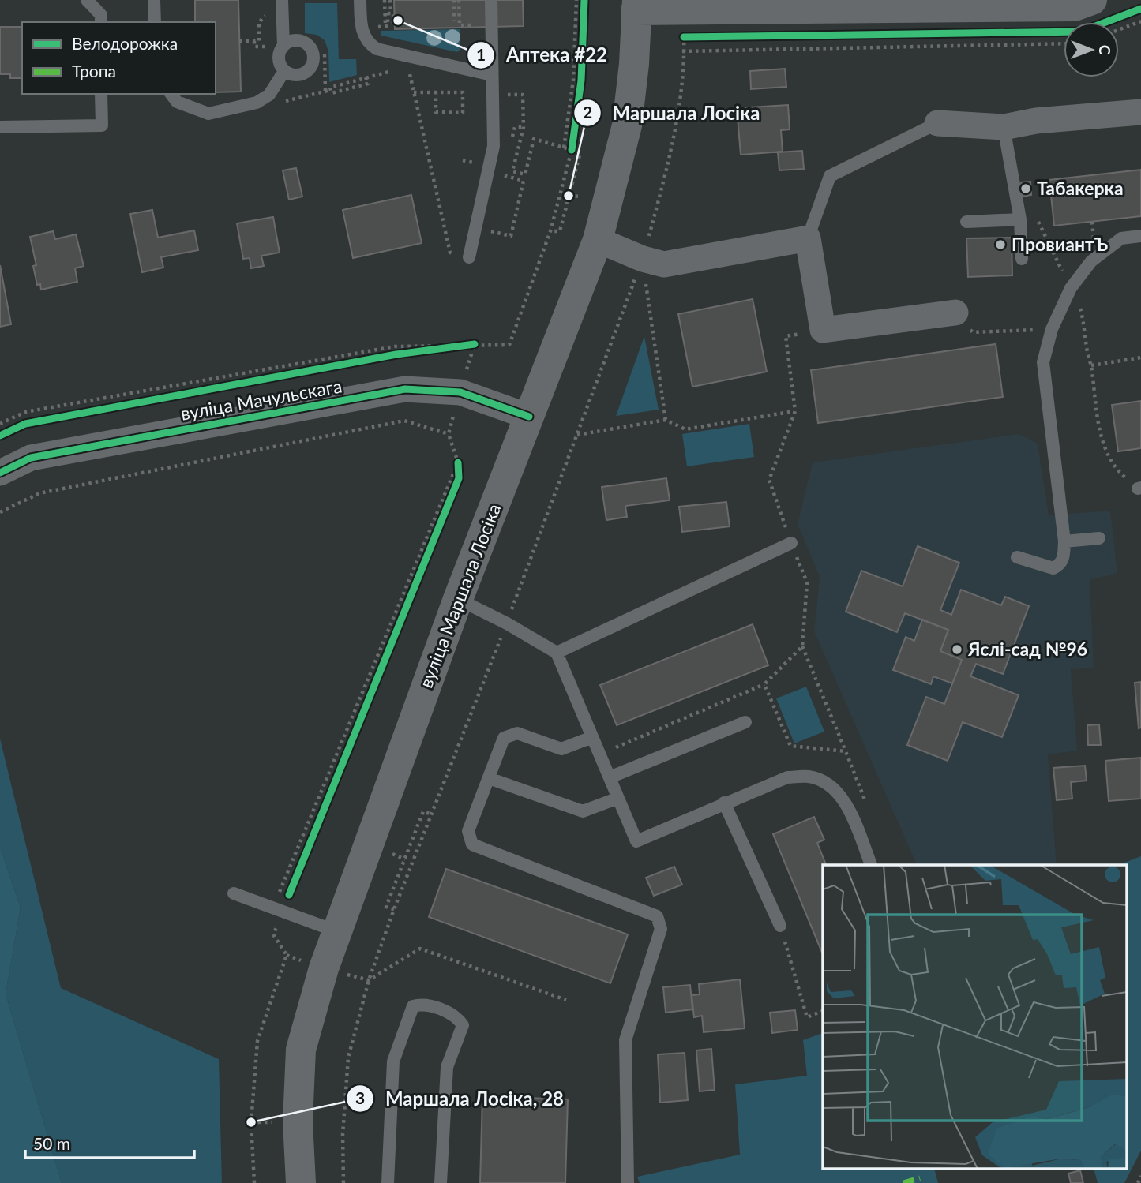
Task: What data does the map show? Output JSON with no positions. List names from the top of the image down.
{
  "streets": {
    "main road": ["вуліца Маршала Лосіка"],
    "street": ["вуліца Мачульскага"]
  },
  "crossings": [
    ["вуліца Мачульскага", "вуліца Маршала Лосіка"]
  ],
  "places": [
    "Аптека #22",
    "Табакерка",
    "Маршала Лосіка",
    "ПровиантЪ",
    "Яслі-сад №96",
    "Маршала Лосіка, 28"
  ],
  "legend": ["Велодорожка", "Тропа"],
  "scale_bar": "50 m",
  "north": "right"
}
